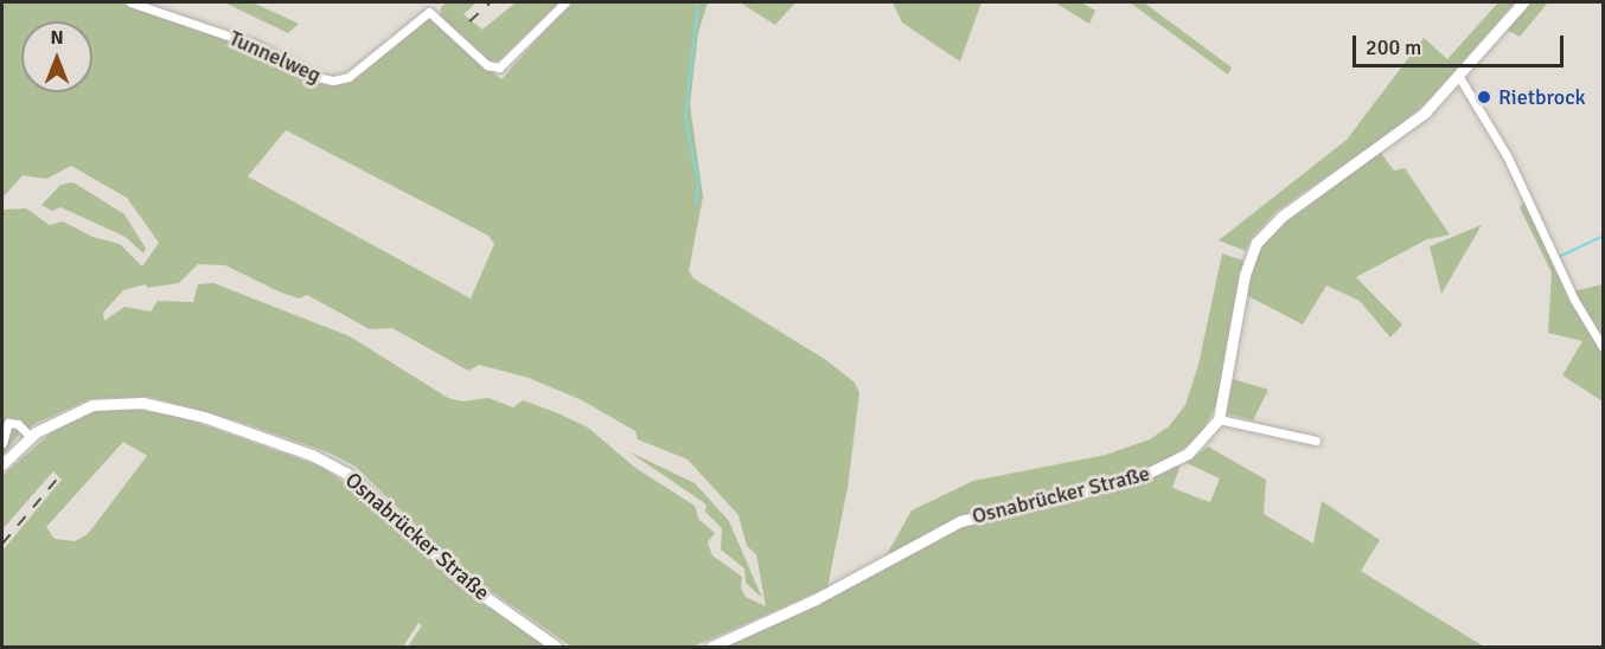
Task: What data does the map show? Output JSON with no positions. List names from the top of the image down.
{
  "streets": {
    "main road": ["Osnabrücker Straße"],
    "street": ["Tunnelweg"]
  },
  "places": ["Rietbrock"],
  "scale_bar": "200 m",
  "north": "top"
}
